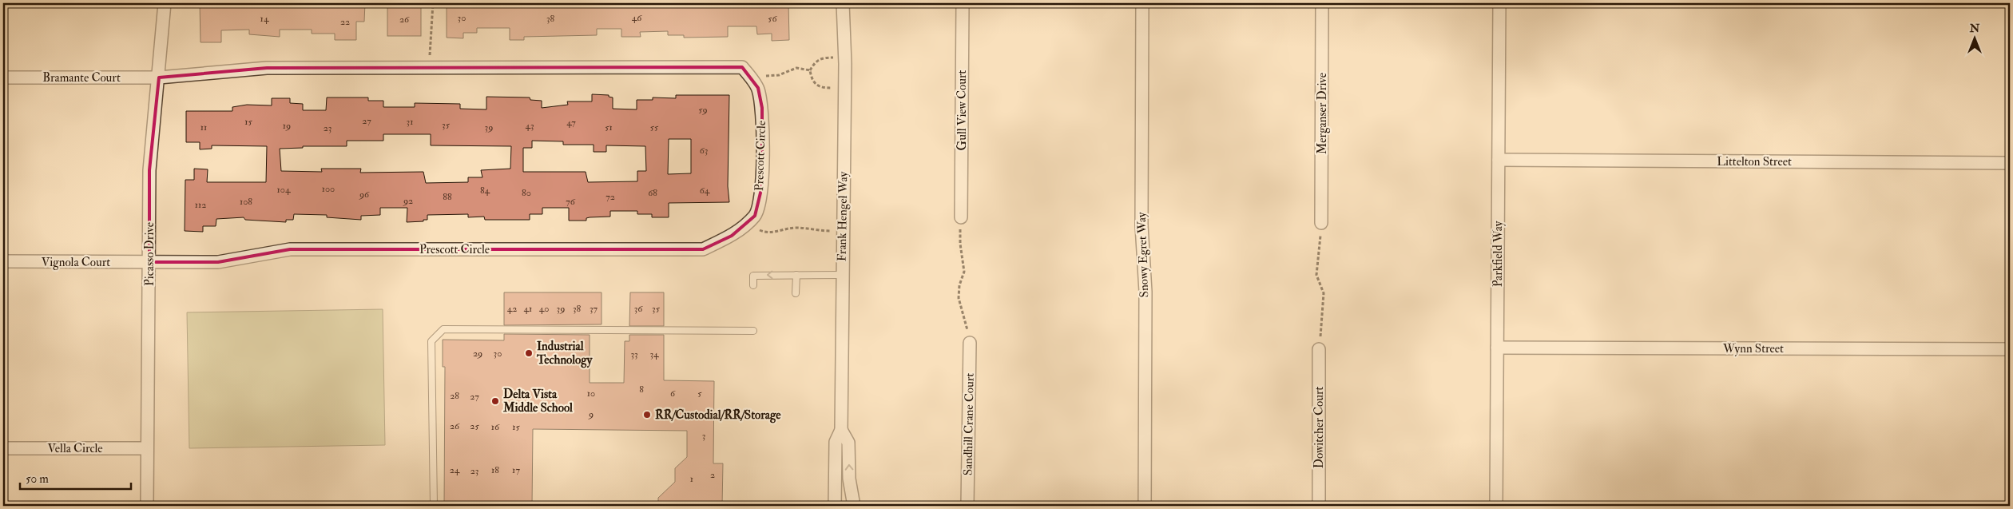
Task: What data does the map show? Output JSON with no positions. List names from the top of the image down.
{
  "streets": {
    "street": [
      "Bramante Court",
      "Gull View Court",
      "Merganser Drive",
      "Prescott Circle",
      "Littelton Street",
      "Frank Hengel Way",
      "Picasso Drive",
      "Parkfield Way",
      "Snowy Egret Way",
      "Vignola Court",
      "Wynn Street",
      "Sandhill Crane Court",
      "Dowitcher Court",
      "Vella Circle"
    ]
  },
  "crossings": [
    ["Bramante Court", "Prescott Circle"],
    ["Bramante Court", "Picasso Drive"],
    ["Prescott Circle", "Picasso Drive"],
    ["Prescott Circle", "Vignola Court"],
    ["Littelton Street", "Parkfield Way"],
    ["Picasso Drive", "Vignola Court"],
    ["Picasso Drive", "Vella Circle"],
    ["Parkfield Way", "Wynn Street"]
  ],
  "places": ["Industrial Technology", "Delta Vista Middle School", "RR/Custodial/RR/Storage"],
  "house_numbers": [
    "30",
    "46",
    "14",
    "38",
    "56",
    "26",
    "22",
    "59",
    "27",
    "15",
    "31",
    "47",
    "35",
    "19",
    "43",
    "11",
    "39",
    "51",
    "55",
    "23",
    "63",
    "100",
    "104",
    "84",
    "64",
    "80",
    "68",
    "96",
    "88",
    "72",
    "92",
    "108",
    "76",
    "112",
    "42",
    "41",
    "40",
    "39",
    "38",
    "37",
    "36",
    "35",
    "29",
    "30",
    "33",
    "34",
    "8",
    "10",
    "6",
    "5",
    "28",
    "27",
    "9",
    "26",
    "25",
    "16",
    "15",
    "3",
    "24",
    "18",
    "17",
    "23",
    "2",
    "1"
  ],
  "scale_bar": "50 m",
  "north": "top"
}
